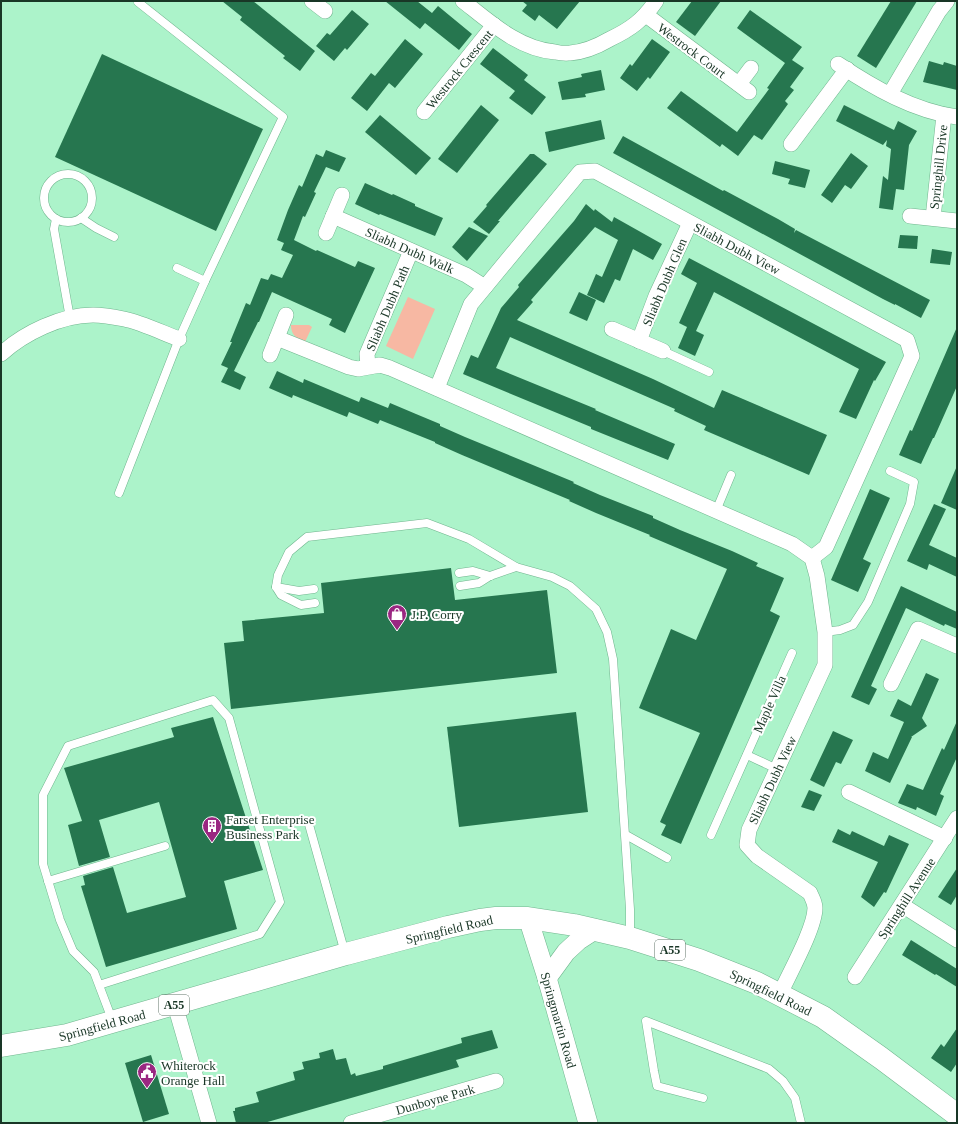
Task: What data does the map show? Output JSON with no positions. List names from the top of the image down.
{
  "streets": {
    "highway": ["Springfield Road", "A55"],
    "street": [
      "Westrock Court",
      "Westrock Crescent",
      "Springhill Drive",
      "Sliabh Dubh View",
      "Sliabh Dubh Walk",
      "Sliabh Dubh Glen",
      "Sliabh Dubh Path",
      "Springhill Avenue",
      "Springmartin Road",
      "Dunboyne Park"
    ],
    "lane": ["Maple Villa"]
  },
  "crossings": [
    ["Sliabh Dubh View", "Sliabh Dubh Walk"],
    ["Sliabh Dubh View", "Sliabh Dubh Glen"],
    ["Sliabh Dubh View", "Springfield Road"],
    ["Sliabh Dubh Walk", "Sliabh Dubh Path"],
    ["Springfield Road", "Springmartin Road"]
  ],
  "places": {
    "shop": ["J.P. Corry"],
    "building": ["Farset Enterprise Business Park"],
    "public building": ["Whiterock Orange Hall"]
  }
}
